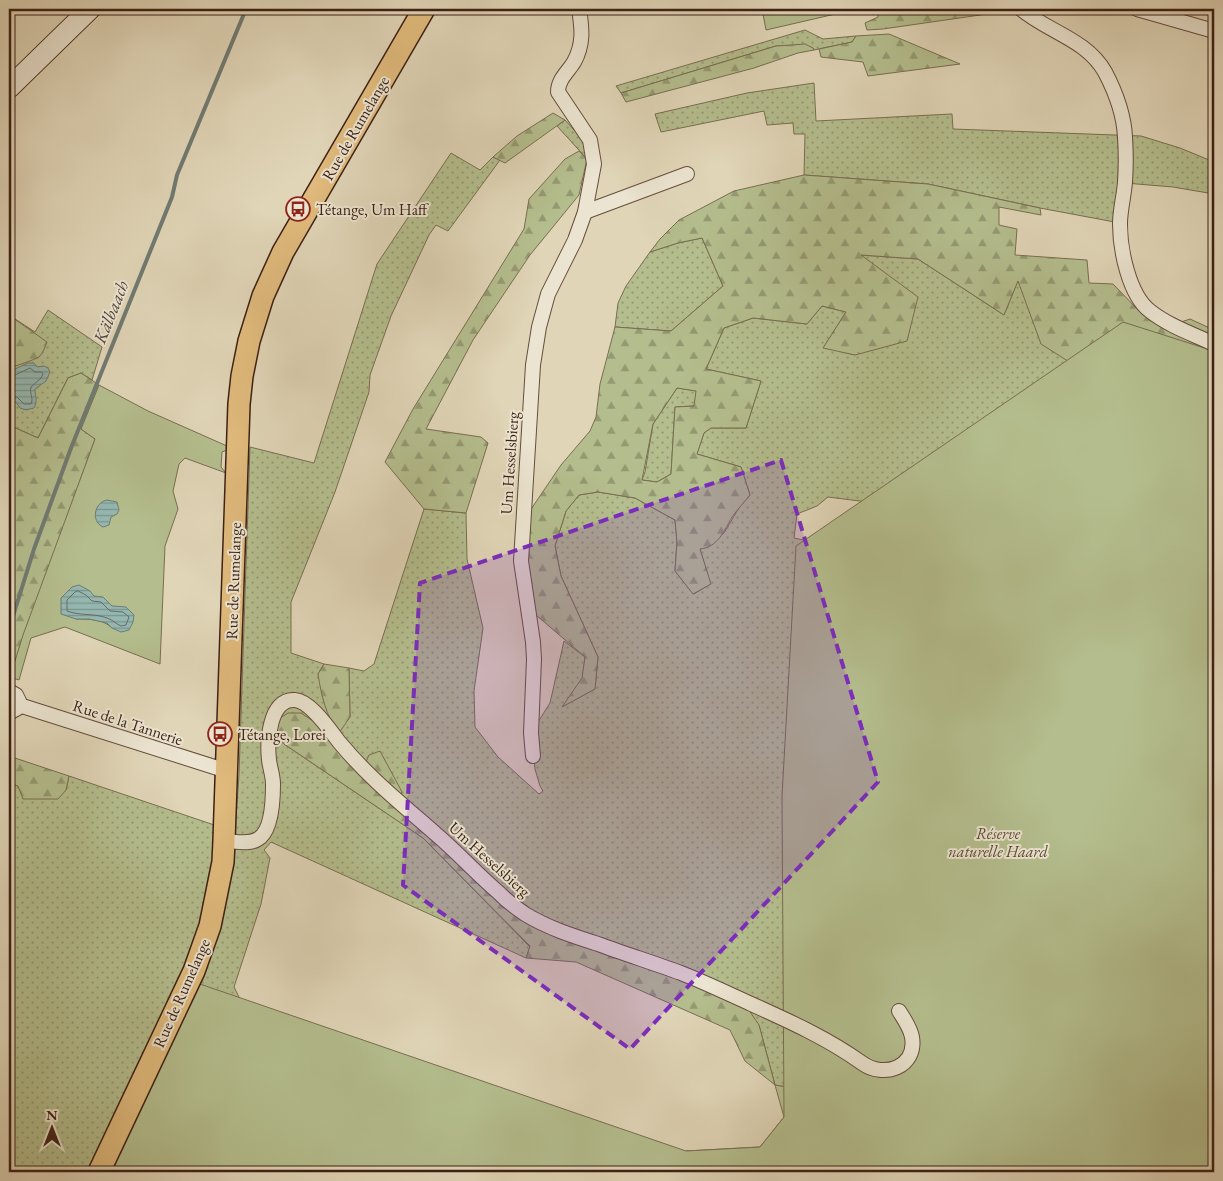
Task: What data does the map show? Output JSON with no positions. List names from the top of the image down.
{
  "streets": {
    "main road": ["Rue de Rumelange"],
    "street": ["Um Hesselsbierg", "Rue de la Tannerie"]
  },
  "crossings": [
    ["Rue de Rumelange", "Um Hesselsbierg"],
    ["Rue de Rumelange", "Rue de la Tannerie"]
  ],
  "water": ["Kälbaach"],
  "parks": ["Réserve naturelle Haard"],
  "places": {
    "bus stop": ["Tétange, Um Haff", "Tétange, Lorei"]
  },
  "north": "top"
}
